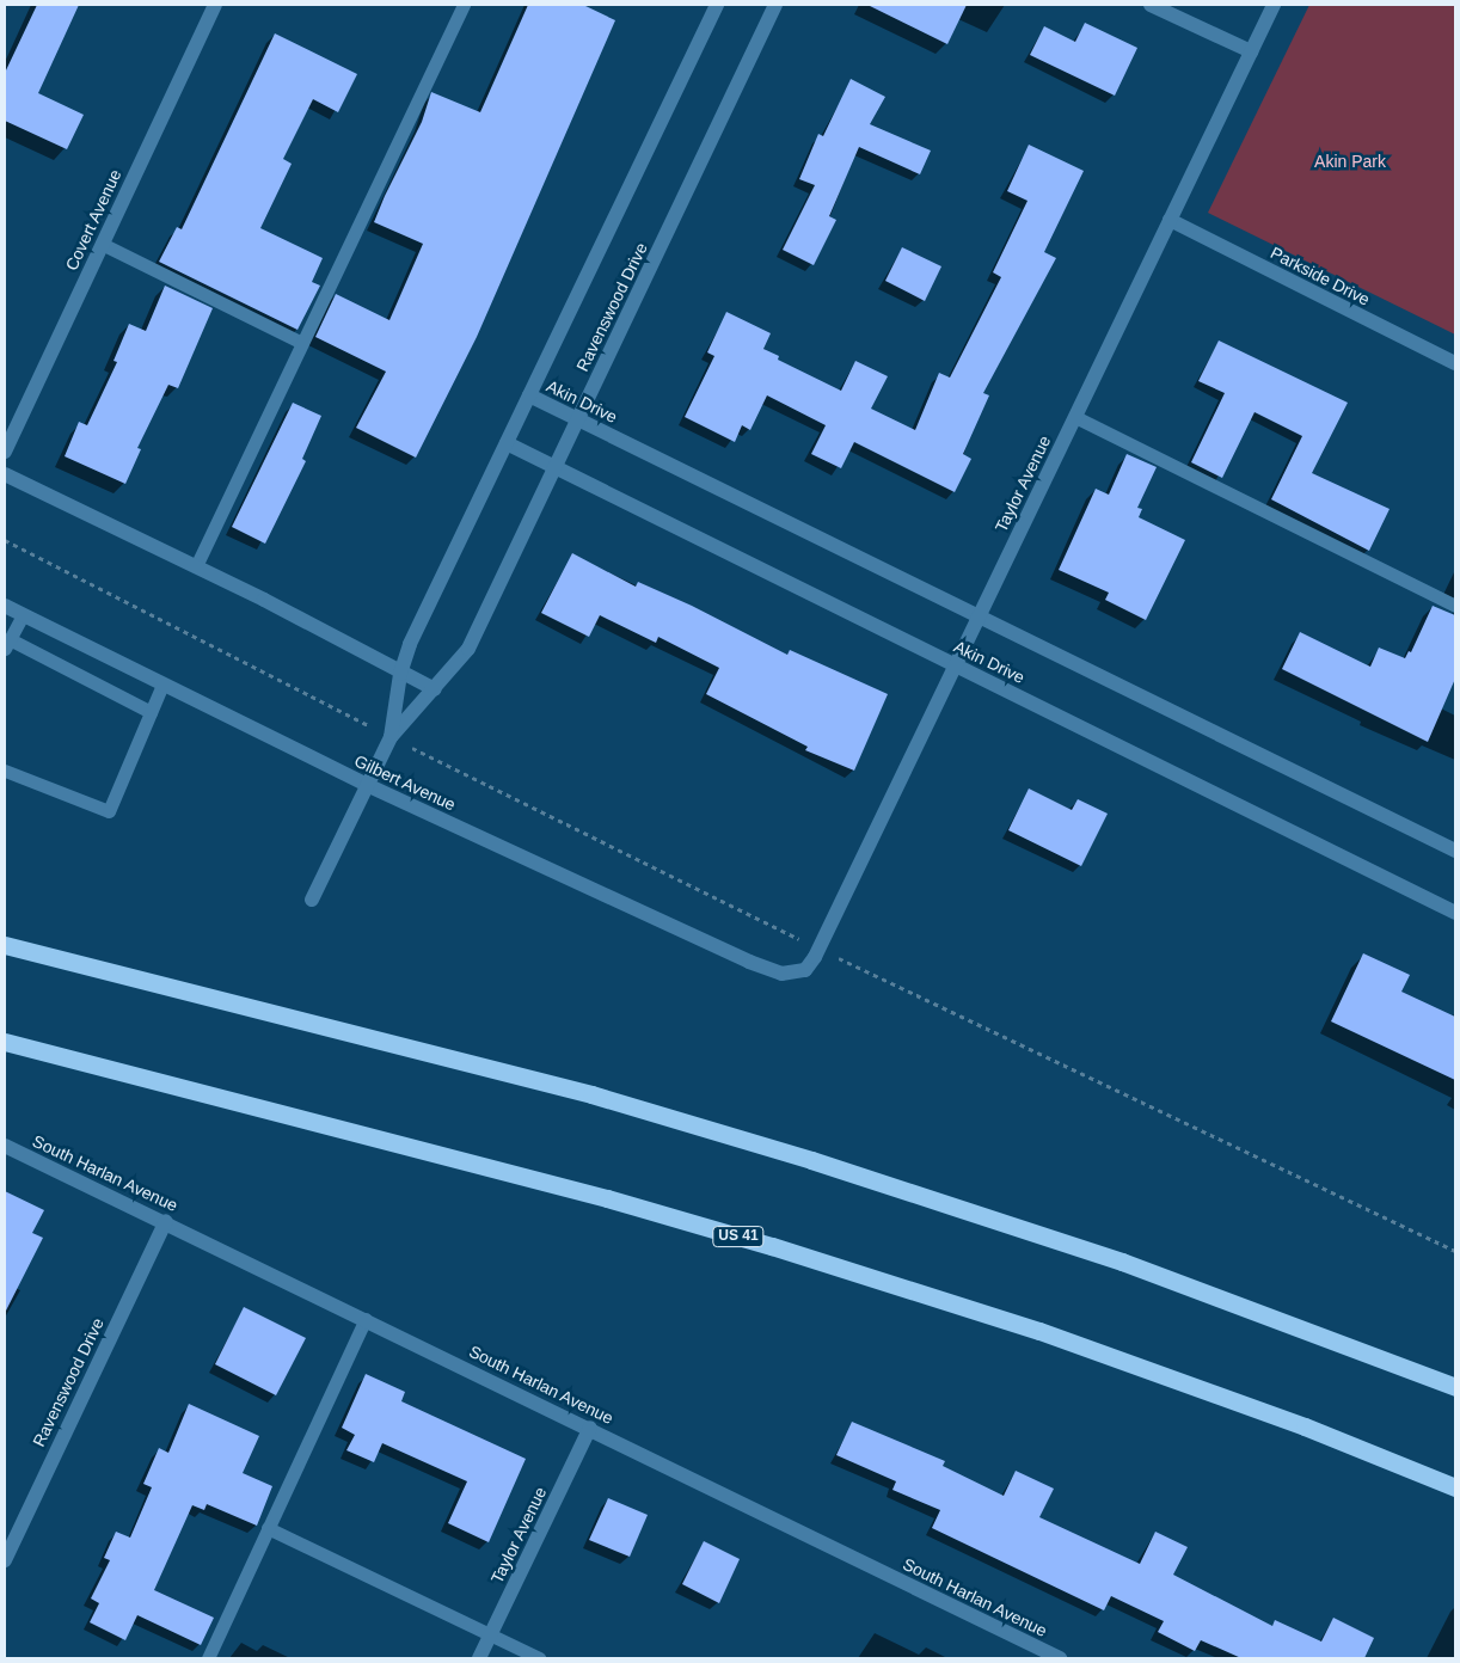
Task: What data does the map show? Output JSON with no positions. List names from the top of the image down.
{
  "streets": {
    "highway": ["US 41"],
    "street": [
      "Covert Avenue",
      "Parkside Drive",
      "Ravenswood Drive",
      "Akin Drive",
      "Taylor Avenue",
      "Gilbert Avenue",
      "South Harlan Avenue"
    ]
  },
  "crossings": [
    ["Parkside Drive", "Taylor Avenue"],
    ["Ravenswood Drive", "Akin Drive"],
    ["Ravenswood Drive", "Gilbert Avenue"],
    ["Ravenswood Drive", "South Harlan Avenue"],
    ["Akin Drive", "Taylor Avenue"],
    ["Taylor Avenue", "Gilbert Avenue"],
    ["Taylor Avenue", "South Harlan Avenue"]
  ],
  "parks": ["Akin Park"]
}
